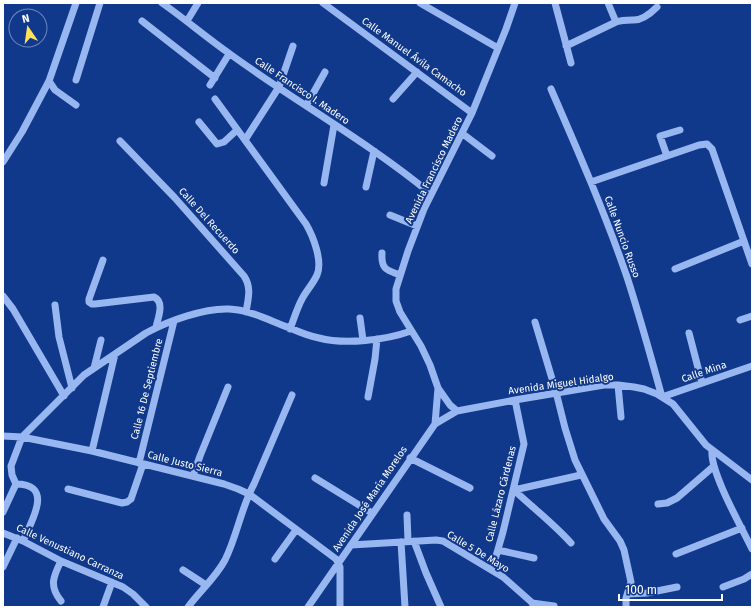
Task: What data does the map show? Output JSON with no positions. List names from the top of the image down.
{
  "streets": {
    "street": [
      "Calle Manuel Ávila Camacho",
      "Calle Francisco I. Madero",
      "Avenida Francisco Madero",
      "Calle Del Recuerdo",
      "Calle Nuncio Russo",
      "Calle Mina",
      "Avenida Miguel Hidalgo",
      "Calle 16 De Septiembre",
      "Calle Justo Sierra",
      "Calle Lázaro Cárdenas",
      "Avenida José María Morelos",
      "Calle Venustiano Carranza",
      "Calle 5 De Mayo"
    ]
  },
  "crossings": [
    ["Calle Manuel Ávila Camacho", "Avenida Francisco Madero"],
    ["Calle Francisco I. Madero", "Avenida Francisco Madero"],
    ["Avenida Francisco Madero", "Avenida Miguel Hidalgo"],
    ["Avenida Francisco Madero", "Avenida José María Morelos"],
    ["Calle Nuncio Russo", "Calle Mina"],
    ["Calle Nuncio Russo", "Avenida Miguel Hidalgo"],
    ["Calle Mina", "Avenida Miguel Hidalgo"],
    ["Avenida Miguel Hidalgo", "Calle Lázaro Cárdenas"],
    ["Avenida Miguel Hidalgo", "Avenida José María Morelos"],
    ["Calle 16 De Septiembre", "Calle Justo Sierra"],
    ["Calle Justo Sierra", "Avenida José María Morelos"],
    ["Calle Lázaro Cárdenas", "Calle 5 De Mayo"],
    ["Avenida José María Morelos", "Calle 5 De Mayo"]
  ],
  "scale_bar": "100 m",
  "north": "top"
}
